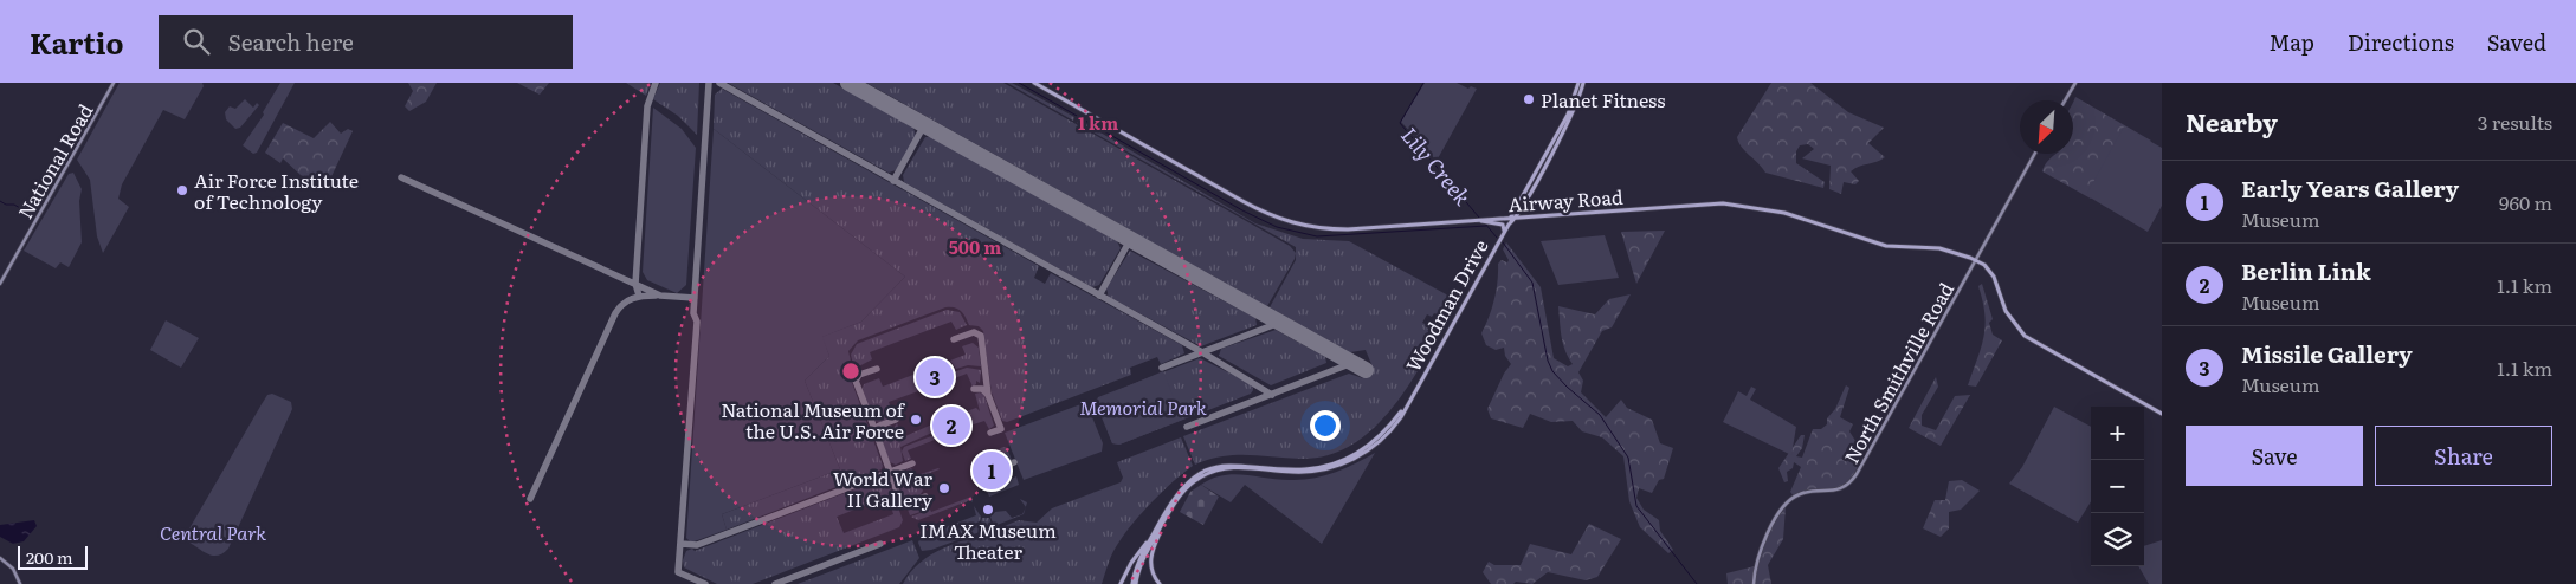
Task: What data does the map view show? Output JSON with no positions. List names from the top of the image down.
{
  "streets": {
    "main road": [
      "National Road",
      "Airway Road",
      "Woodman Drive",
      "North Smithville Road"
    ]
  },
  "crossings": [
    ["Airway Road", "Woodman Drive"],
    ["Airway Road", "North Smithville Road"]
  ],
  "water": ["Lily Creek"],
  "parks": ["Memorial Park", "Central Park"],
  "places": [
    "Planet Fitness",
    "Air Force Institute of Technology",
    "National Museum of the U.S. Air Force",
    "World War II Gallery",
    "IMAX Museum Theater"
  ],
  "scale_bar": "200 m",
  "north": "bottom left",
  "page": {
    "header": "Kartio",
    "search": "Search here",
    "nav": ["Map", "Directions", "Saved"],
    "heading": ["Nearby", "3 results"],
    "list": [
      {
        "mark": "1",
        "name": "Early Years Gallery",
        "note": "Museum",
        "value": "960 m"
      },
      {
        "mark": "2",
        "name": "Berlin Link",
        "note": "Museum",
        "value": "1.1 km"
      },
      {
        "mark": "3",
        "name": "Missile Gallery",
        "note": "Museum",
        "value": "1.1 km"
      }
    ],
    "pins": ["3", "2", "1"],
    "map_buttons": ["+", "−"],
    "buttons": ["Save", "Share"],
    "scale": "200 m"
  },
  "rings": ["1 km", "500 m"]
}
